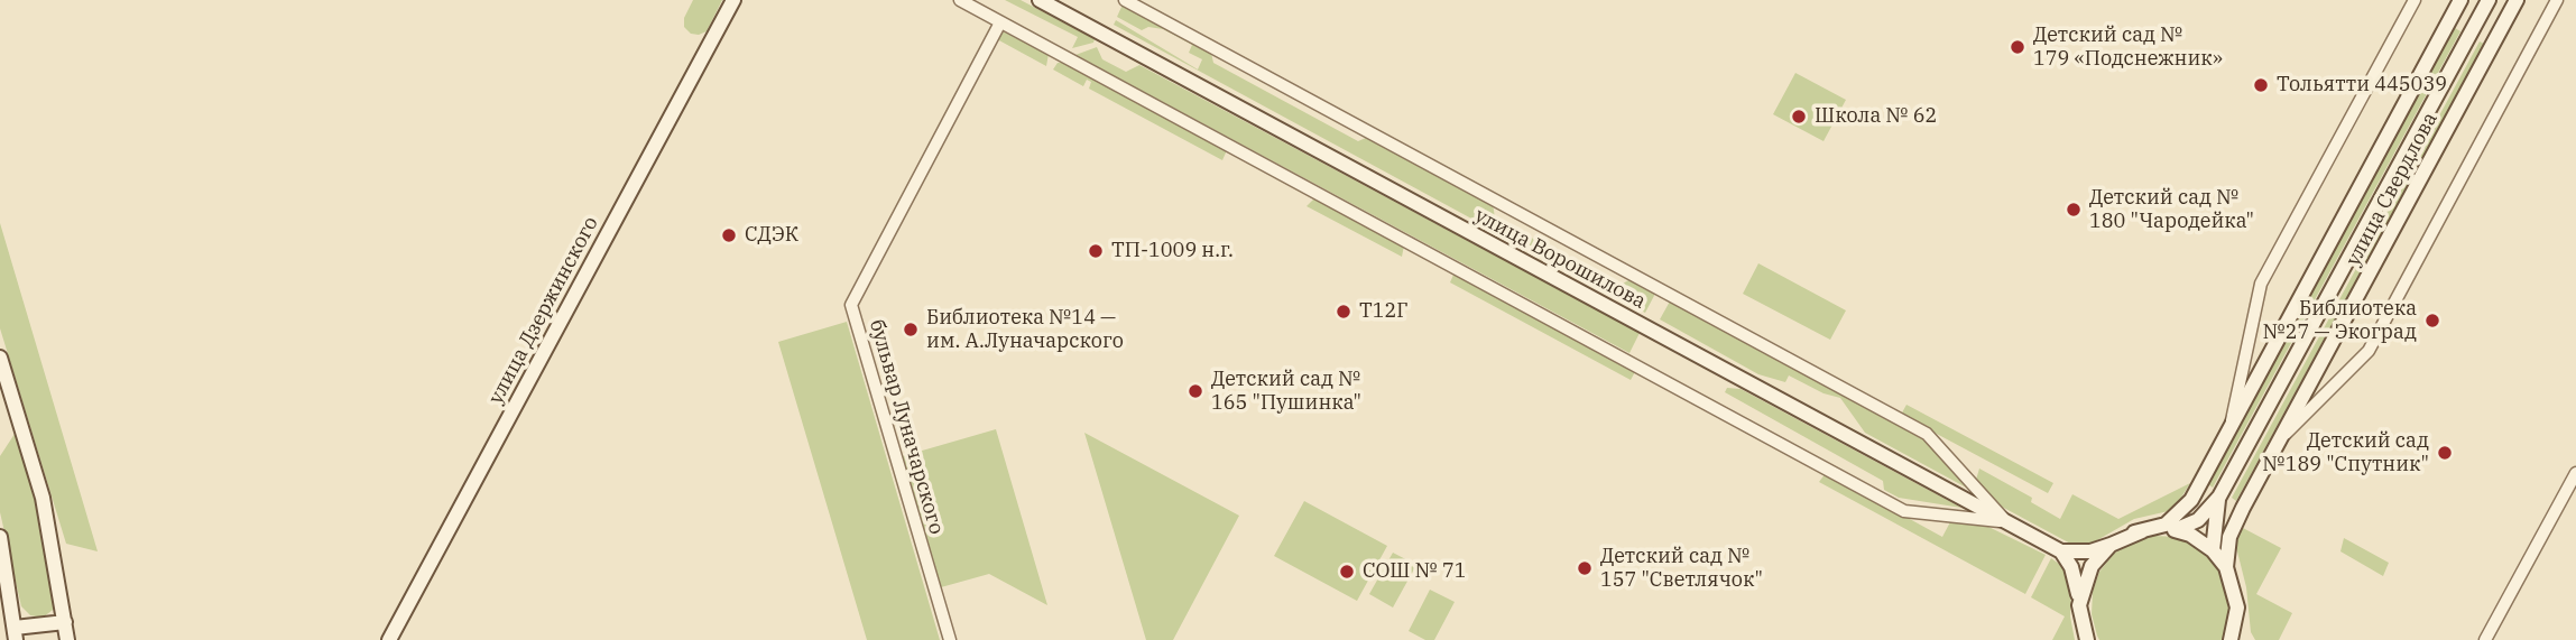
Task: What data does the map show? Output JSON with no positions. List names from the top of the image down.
{
  "streets": {
    "main road": ["улица Свердлова", "улица Ворошилова", "улица Дзержинского"],
    "street": ["бульвар Луначарского"]
  },
  "places": [
    "Детский сад № 179 «Подснежник»",
    "Тольятти 445039",
    "Школа № 62",
    "Детский сад № 180 \"Чародейка\"",
    "СДЭК",
    "ТП-1009 н.г.",
    "T12Г",
    "Библиотека №27 — Экоград",
    "Библиотека №14 — им. А.Луначарского",
    "Детский сад № 165 \"Пушинка\"",
    "Детский сад №189 \"Спутник\"",
    "Детский сад № 157 \"Светлячок\"",
    "СОШ № 71"
  ]
}
